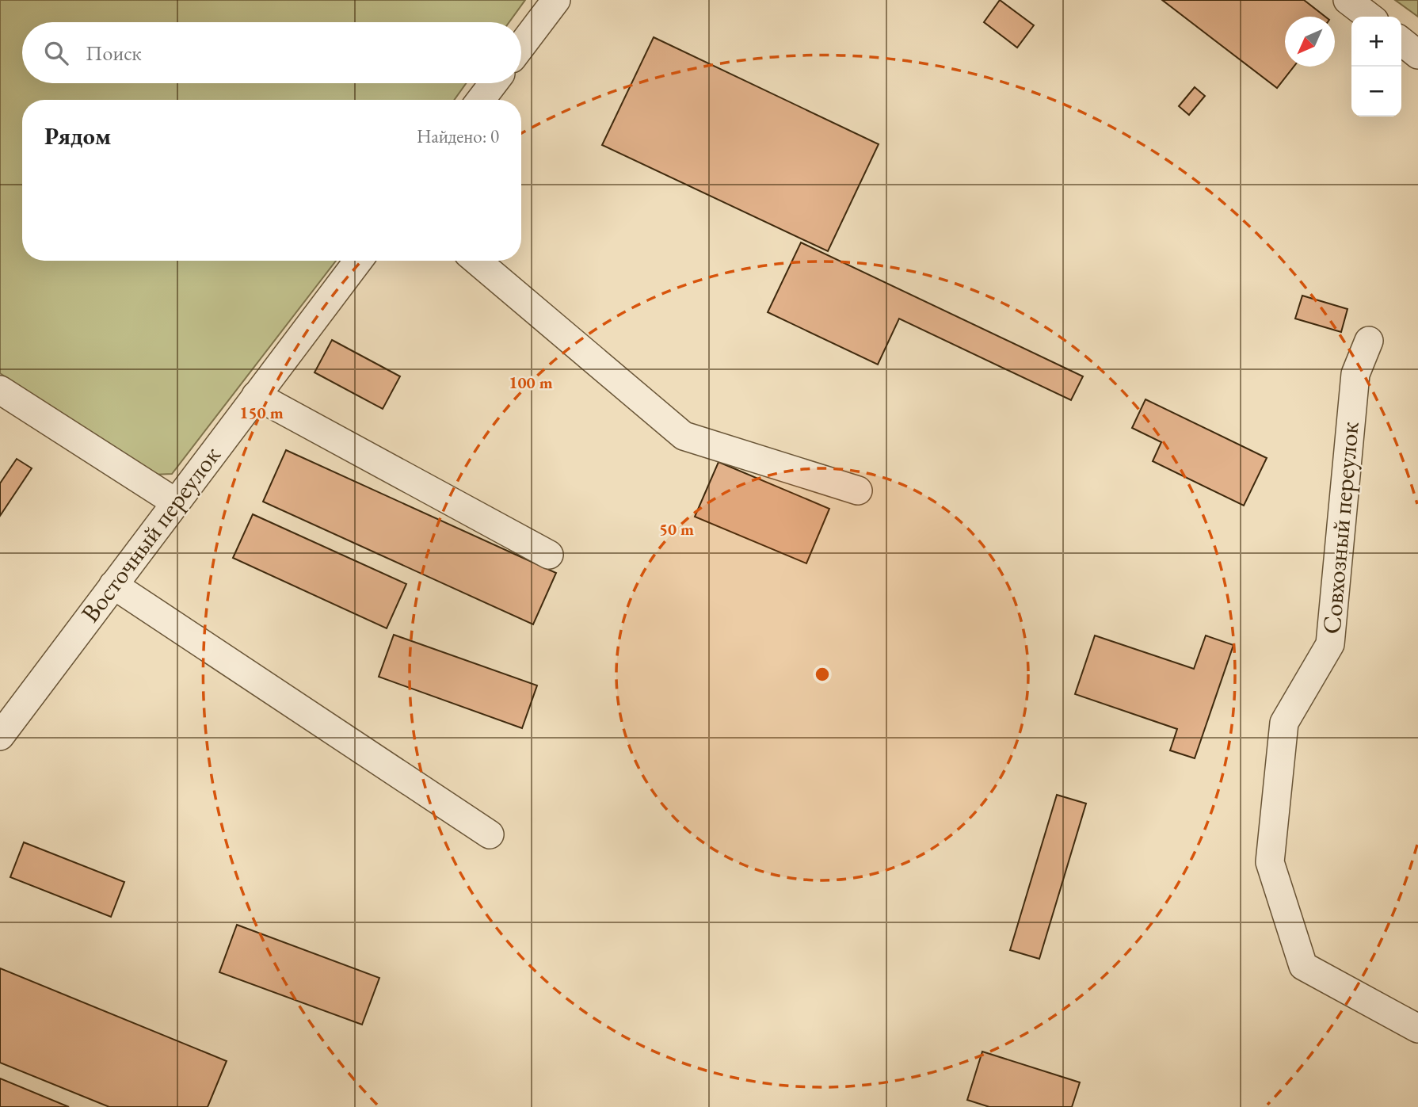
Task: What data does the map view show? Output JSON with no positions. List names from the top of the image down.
{
  "streets": {
    "street": ["Совхозный переулок", "Восточный переулок"]
  },
  "north": "bottom left",
  "page": {
    "map_buttons": ["+", "−"],
    "search": "Поиск",
    "heading": ["Рядом", "Найдено: 0"]
  },
  "rings": ["100 m", "150 m", "50 m"]
}
